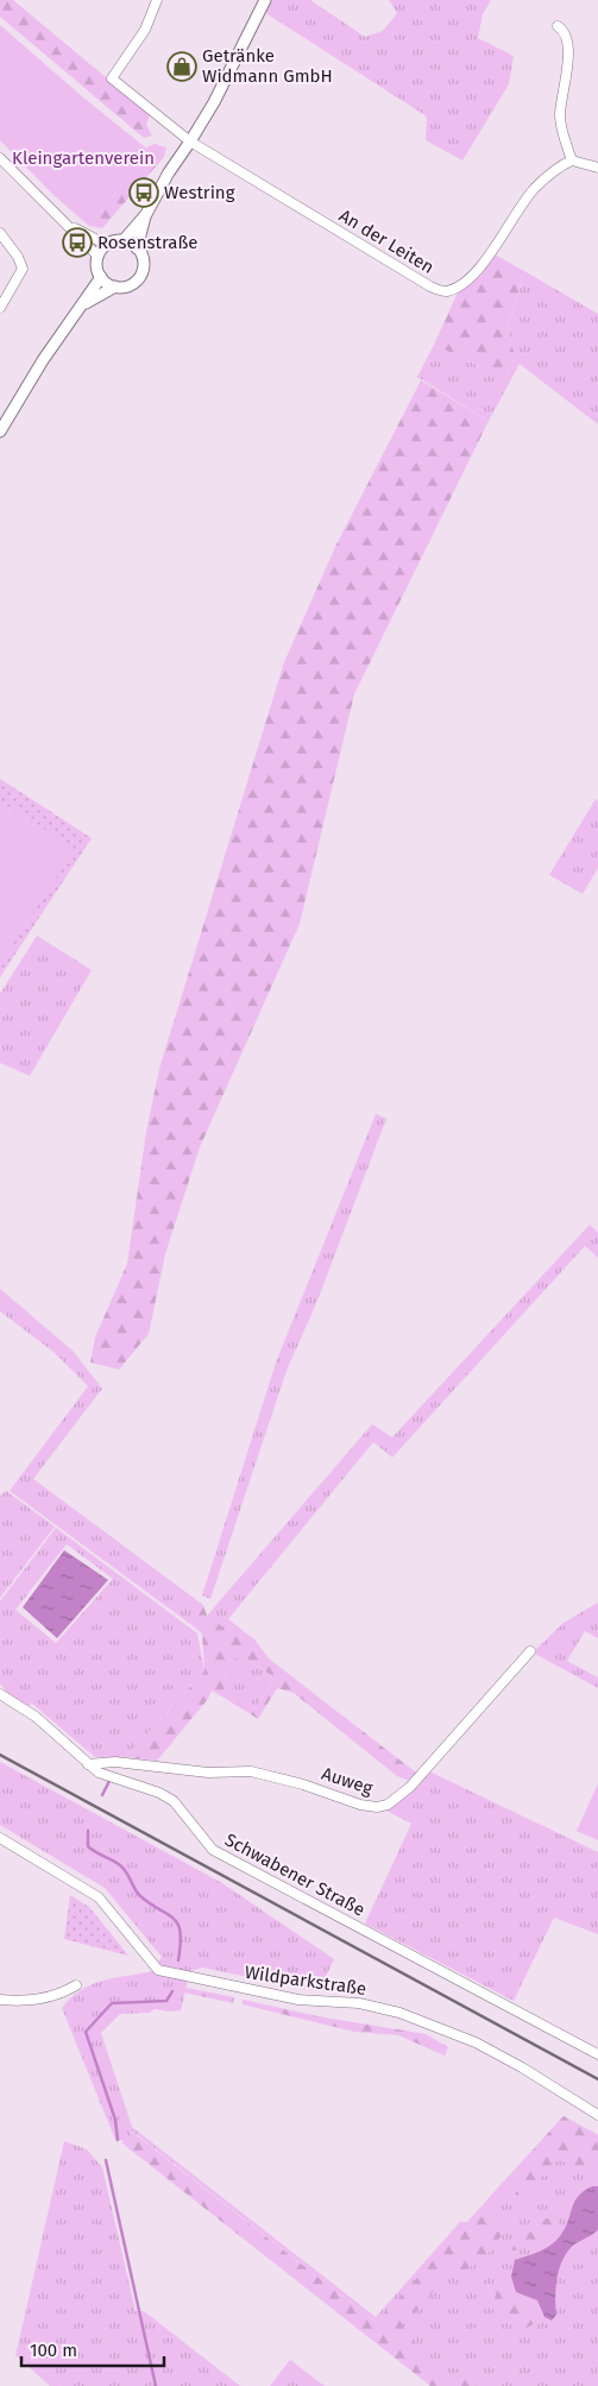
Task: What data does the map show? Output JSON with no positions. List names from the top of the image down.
{
  "streets": {
    "street": [
      "An der Leiten",
      "Auweg",
      "Schwabener Straße",
      "Wildparkstraße"
    ]
  },
  "crossings": [
    ["Auweg", "Schwabener Straße"]
  ],
  "parks": ["Kleingartenverein"],
  "places": {
    "shop": ["Getränke Widmann GmbH"],
    "bus stop": ["Westring", "Rosenstraße"]
  },
  "scale_bar": "100 m"
}
